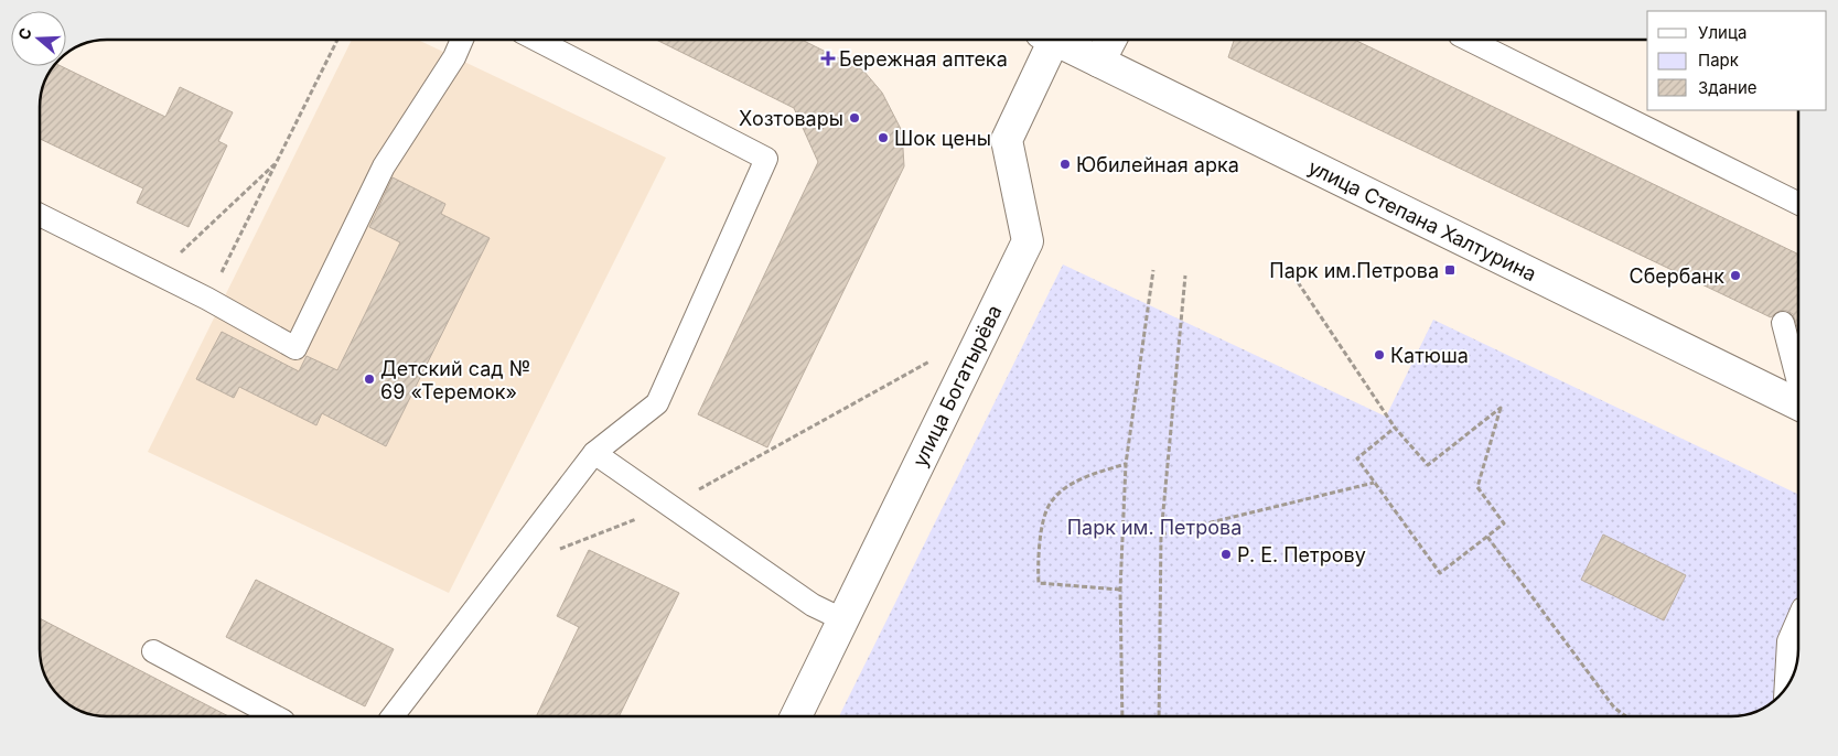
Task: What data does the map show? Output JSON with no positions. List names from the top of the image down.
{
  "streets": {
    "street": ["улица Степана Халтурина", "улица Богатырёва"]
  },
  "parks": ["Парк им. Петрова"],
  "places": {
    "health": ["Бережная аптека"],
    "other": [
      "Хозтовары",
      "Шок цены",
      "Юбилейная арка",
      "Сбербанк",
      "Катюша",
      "Детский сад № 69 «Теремок»",
      "Р. Е. Петрову"
    ],
    "transit": ["Парк им.Петрова"]
  },
  "legend": ["Улица", "Парк", "Здание"],
  "north": "left"
}
